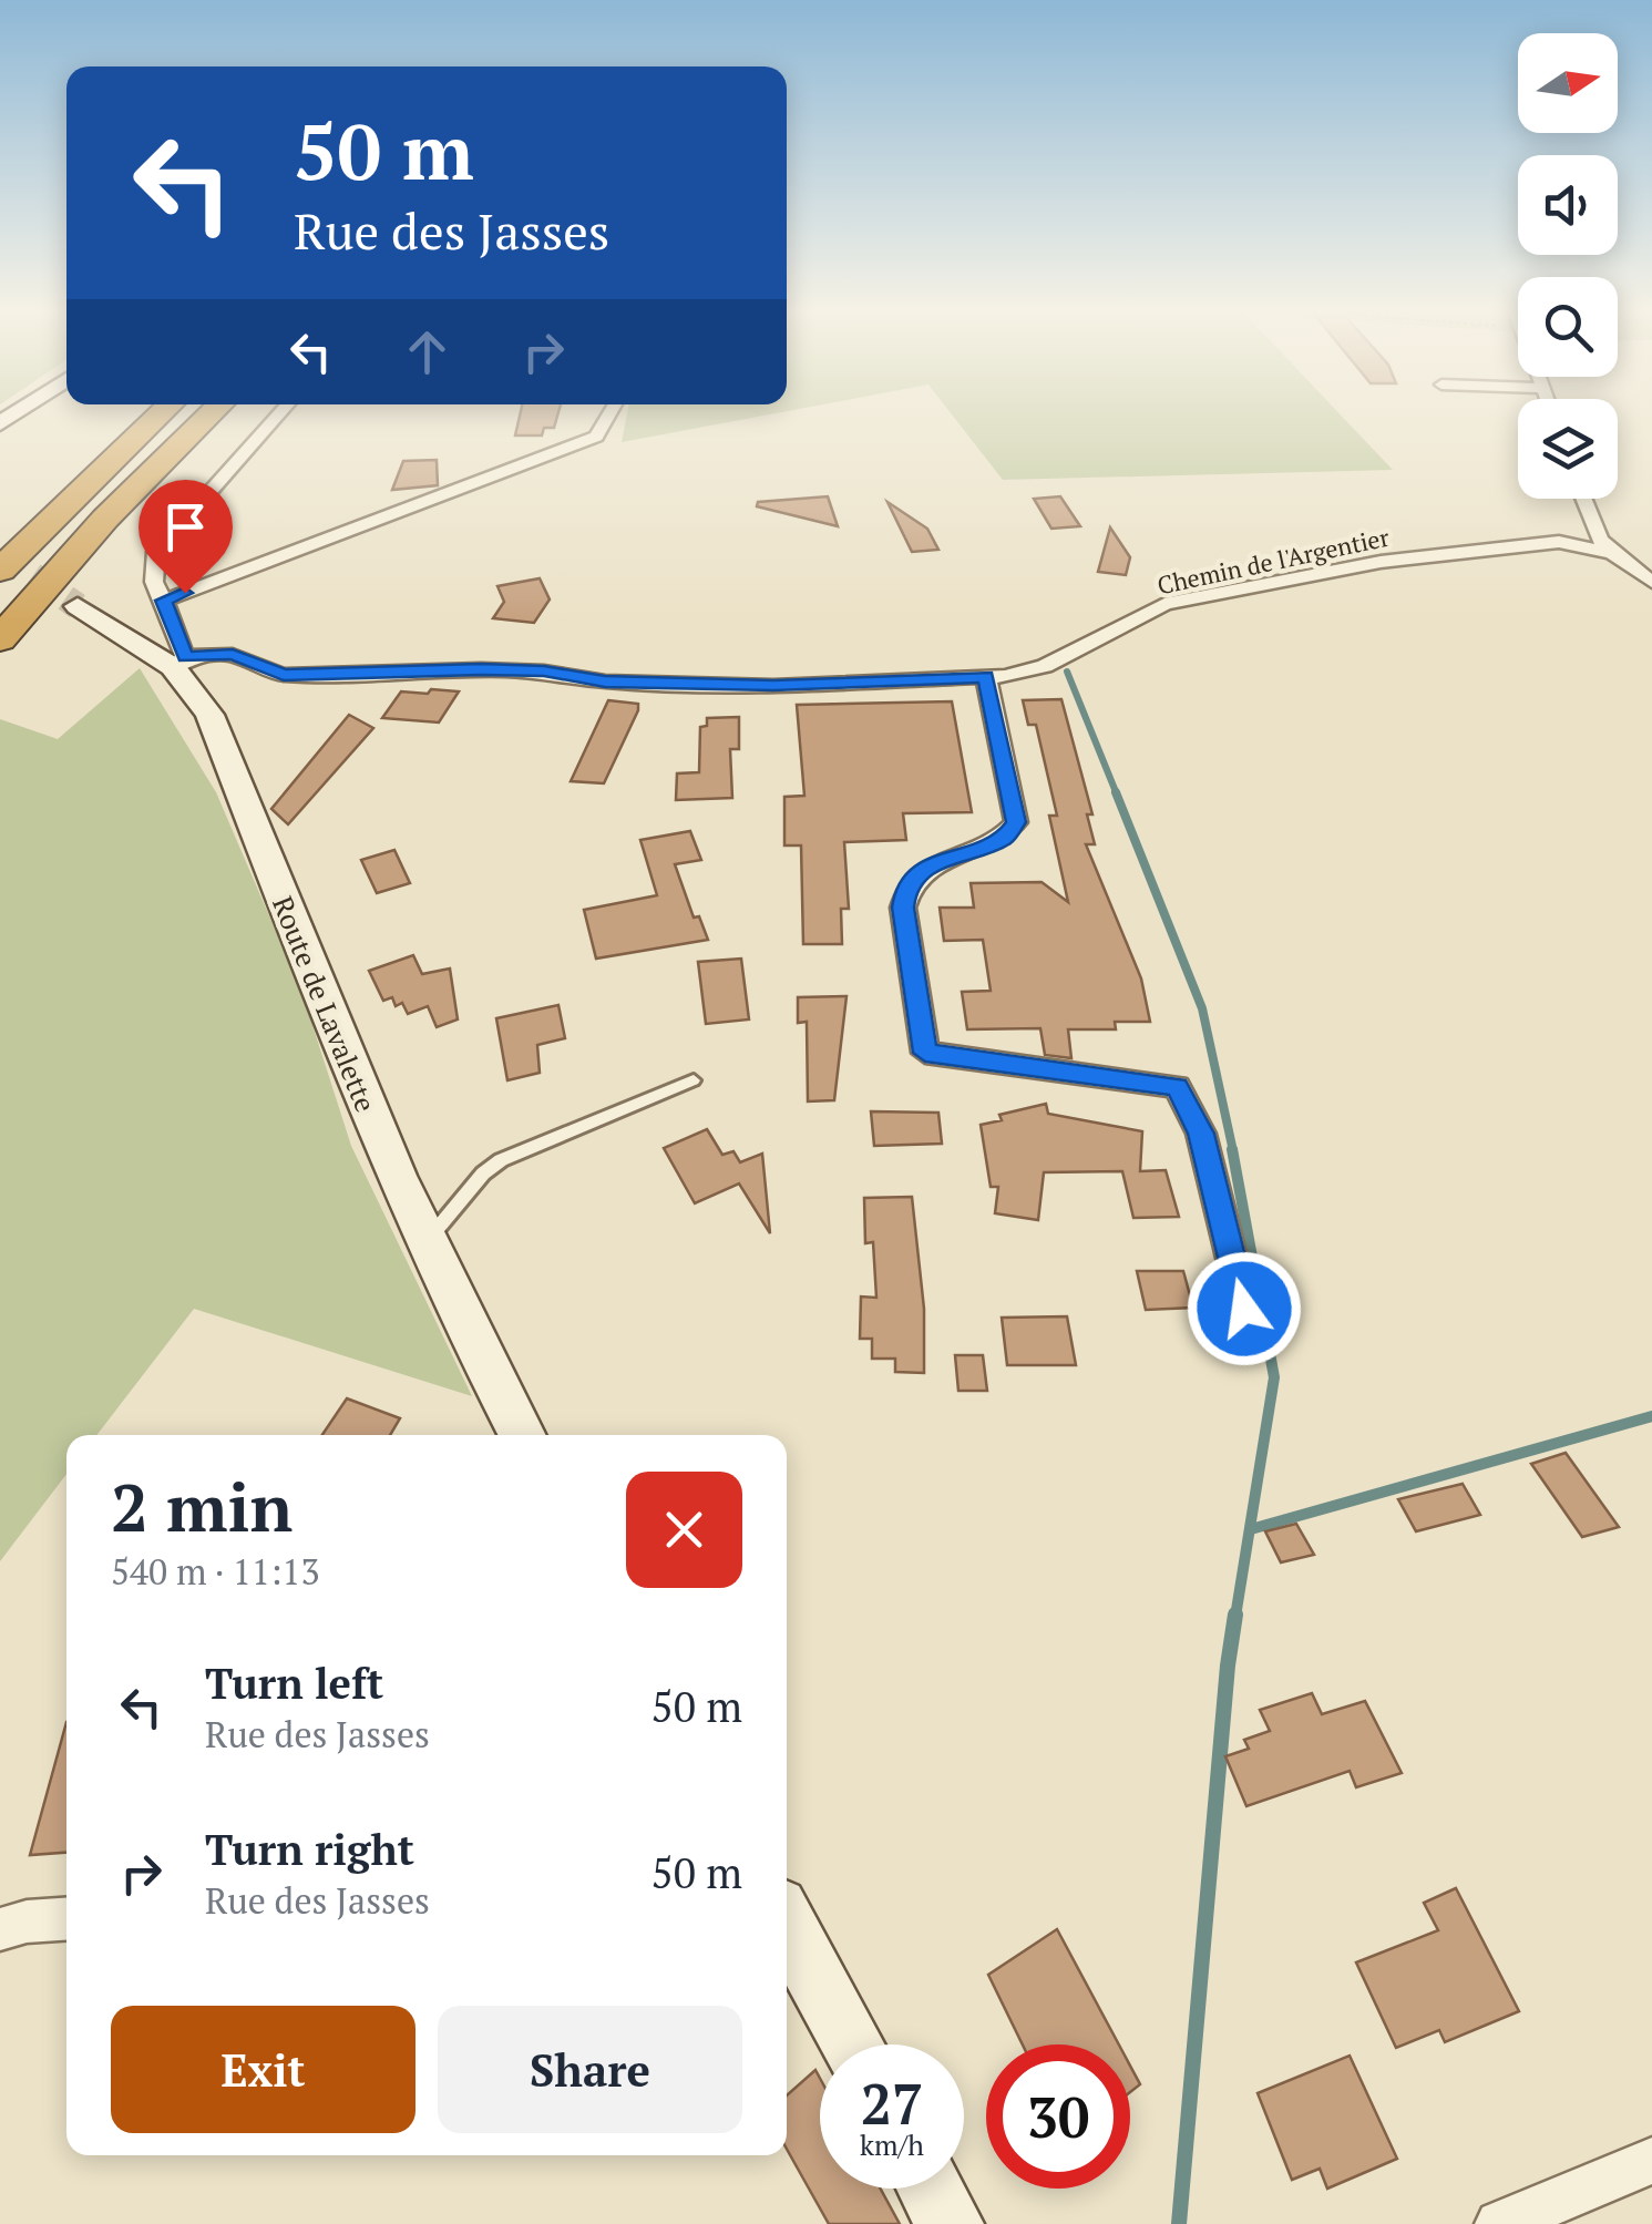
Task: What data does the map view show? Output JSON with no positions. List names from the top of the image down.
{
  "streets": {
    "main road": ["Route de Lavalette"],
    "street": ["Chemin de l'Argentier"]
  },
  "crossings": [
    ["Chemin de l'Argentier", "Route de Lavalette"]
  ],
  "north": "right",
  "page": {
    "turn": ["50 m", "Rue des Jasses"],
    "heading": ["2 min", "540 m · 11:13"],
    "list": [
      {
        "name": "Turn left",
        "note": "Rue des Jasses",
        "value": "50 m"
      },
      {
        "name": "Turn right",
        "note": "Rue des Jasses",
        "value": "50 m"
      }
    ],
    "buttons": ["Exit", "Share"],
    "speed": "27 km/h",
    "limit": "30"
  }
}
